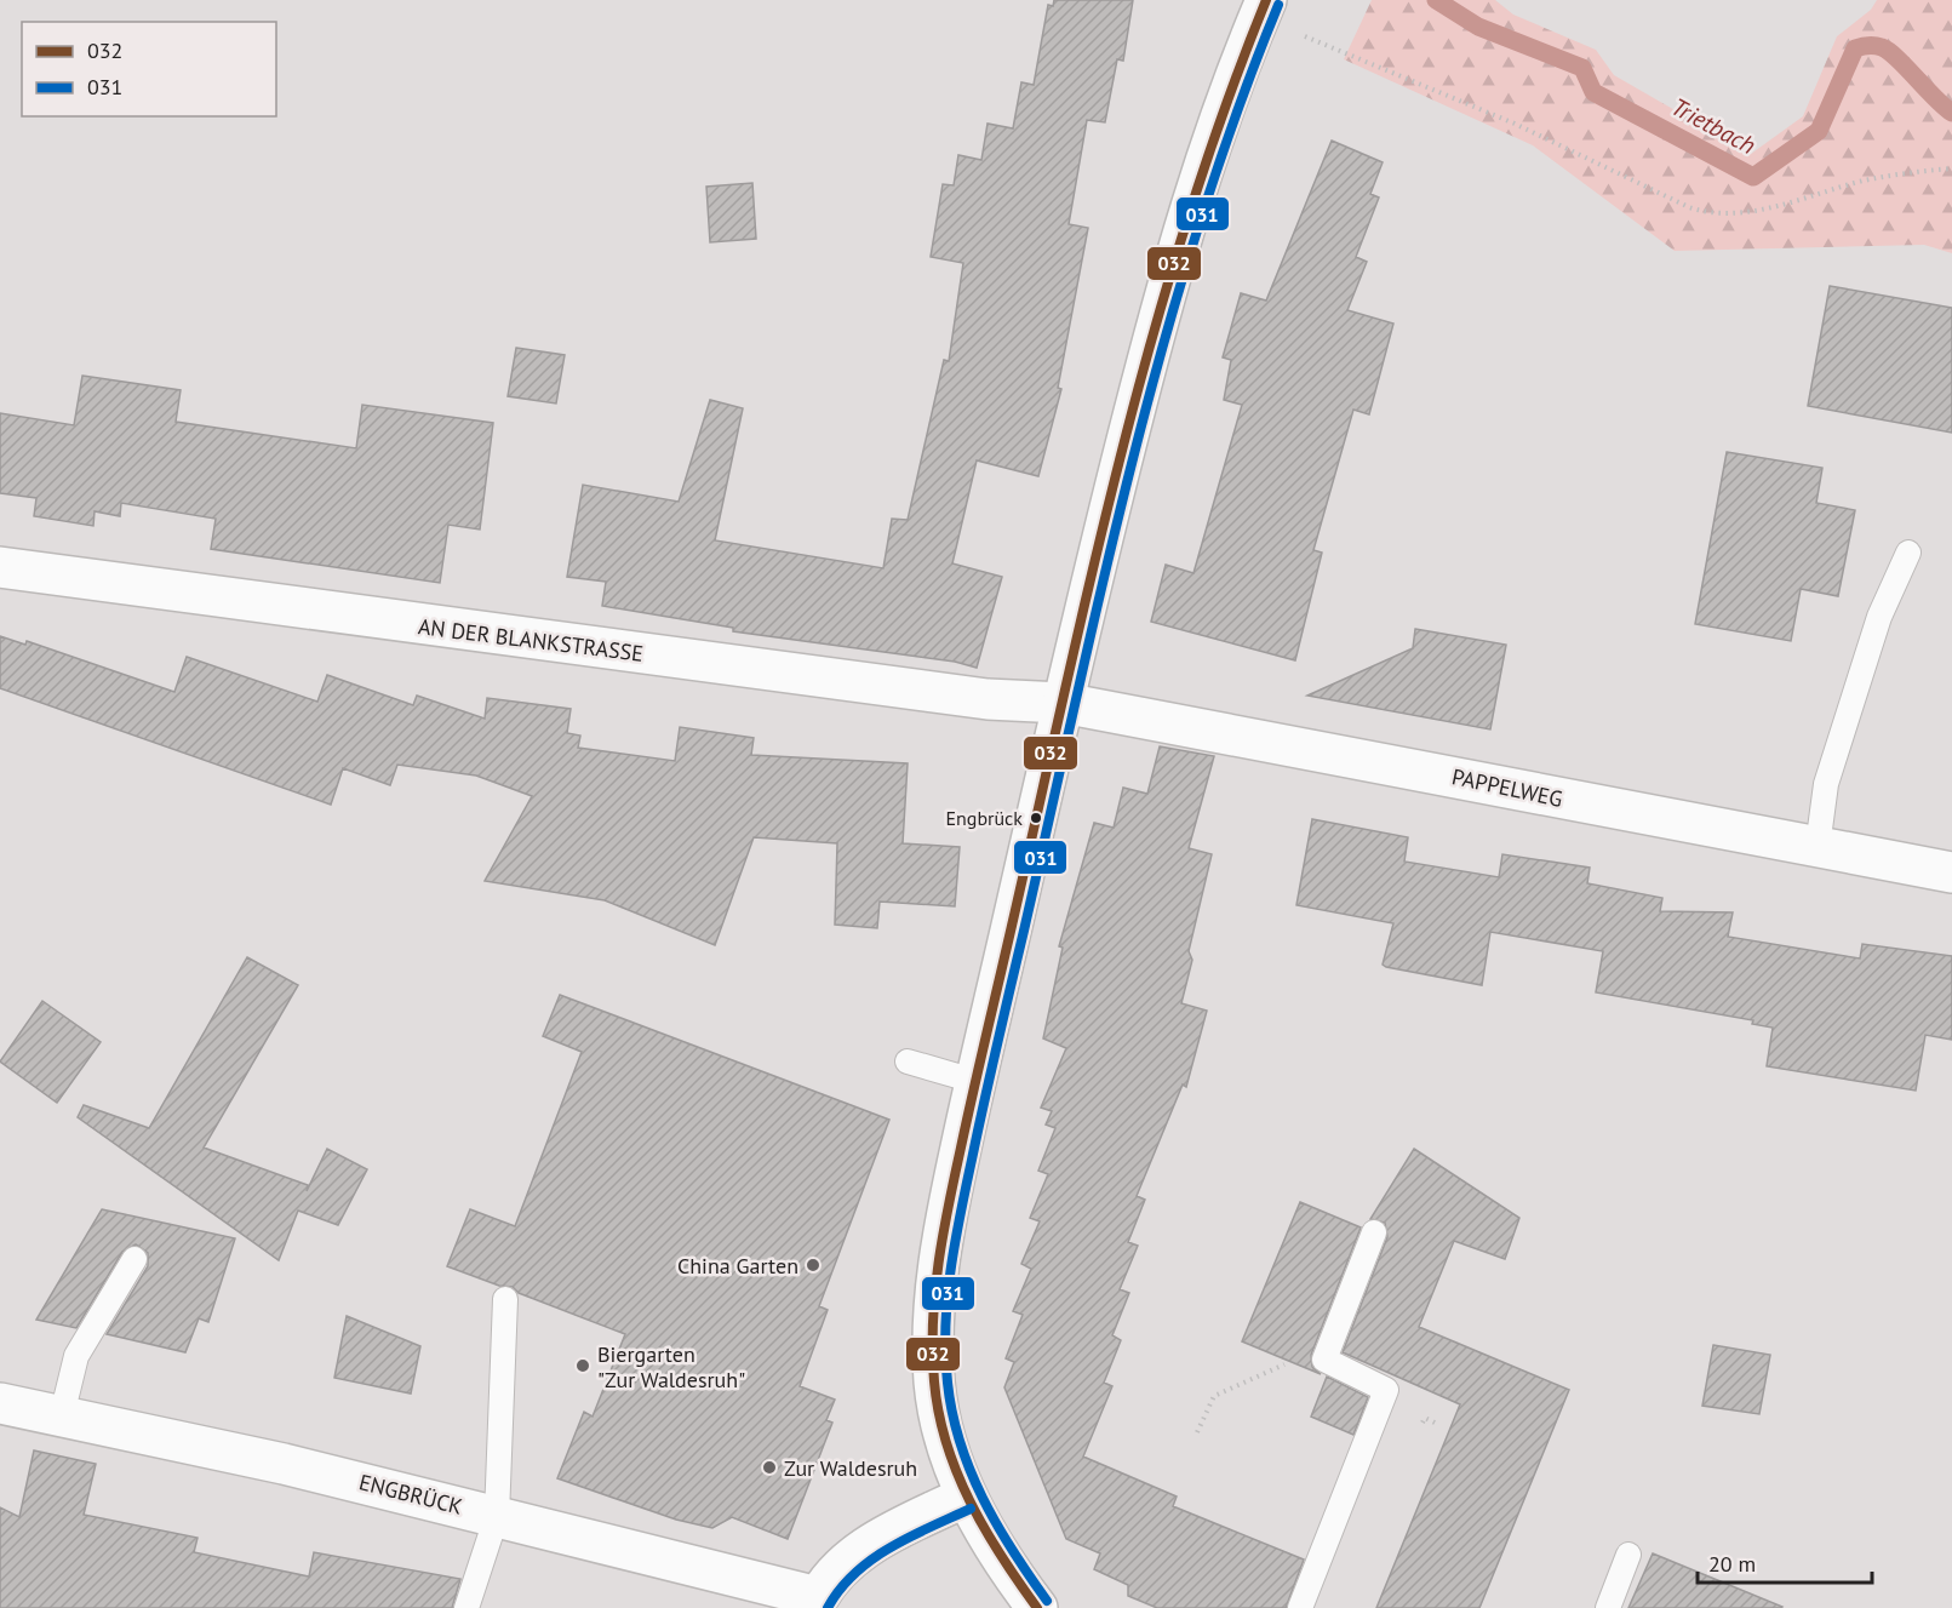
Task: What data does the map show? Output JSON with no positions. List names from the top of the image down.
{
  "streets": {
    "street": ["AN DER BLANKSTRASSE", "PAPPELWEG", "ENGBRÜCK"]
  },
  "crossings": [
    ["AN DER BLANKSTRASSE", "PAPPELWEG"]
  ],
  "water": ["Trietbach"],
  "places": [
    "Engbrück",
    "China Garten",
    "Biergarten \"Zur Waldesruh\"",
    "Zur Waldesruh"
  ],
  "lines": ["transit line 032", "transit line 031"],
  "legend": ["032", "031"],
  "scale_bar": "20 m"
}
